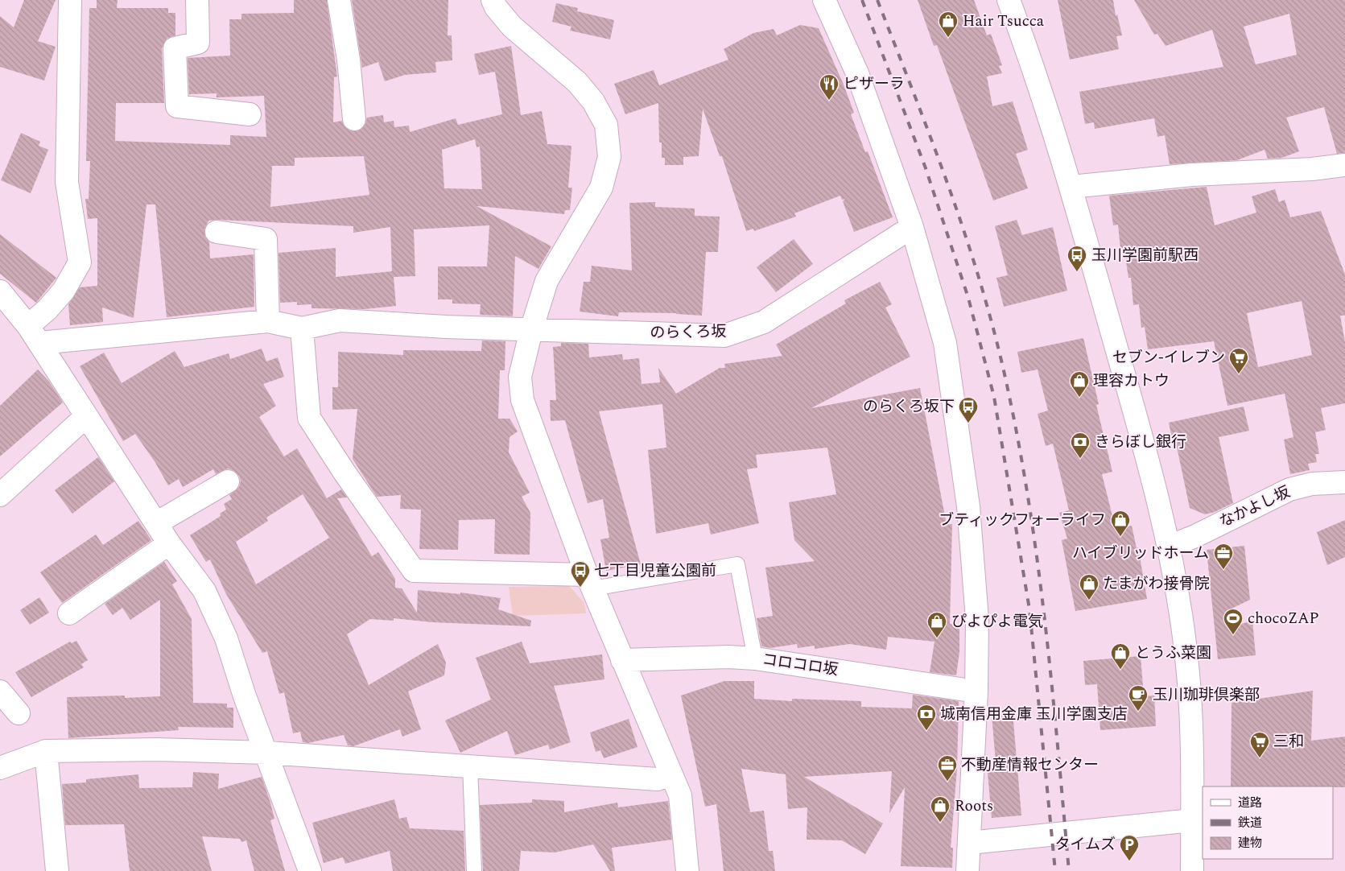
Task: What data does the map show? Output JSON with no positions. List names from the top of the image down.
{
  "streets": {
    "street": ["のらくろ坂", "なかよし坂", "コロコロ坂"]
  },
  "places": {
    "shop": [
      "Hair Tsucca",
      "理容カトウ",
      "ブティックフォーライフ",
      "たまがわ接骨院",
      "ぴよぴよ電気",
      "とうふ菜園",
      "Roots"
    ],
    "restaurant": ["ピザーラ"],
    "bus stop": ["玉川学園前駅西", "のらくろ坂下", "七丁目児童公園前"],
    "supermarket": ["セブン-イレブン", "三和"],
    "bank": ["きらぼし銀行", "城南信用金庫 玉川学園支店"],
    "office": ["ハイブリッドホーム", "不動産情報センター"],
    "sports": ["chocoZAP"],
    "cafe": ["玉川珈琲倶楽部"],
    "parking": ["タイムズ"]
  },
  "legend": ["道路", "鉄道", "建物"]
}
